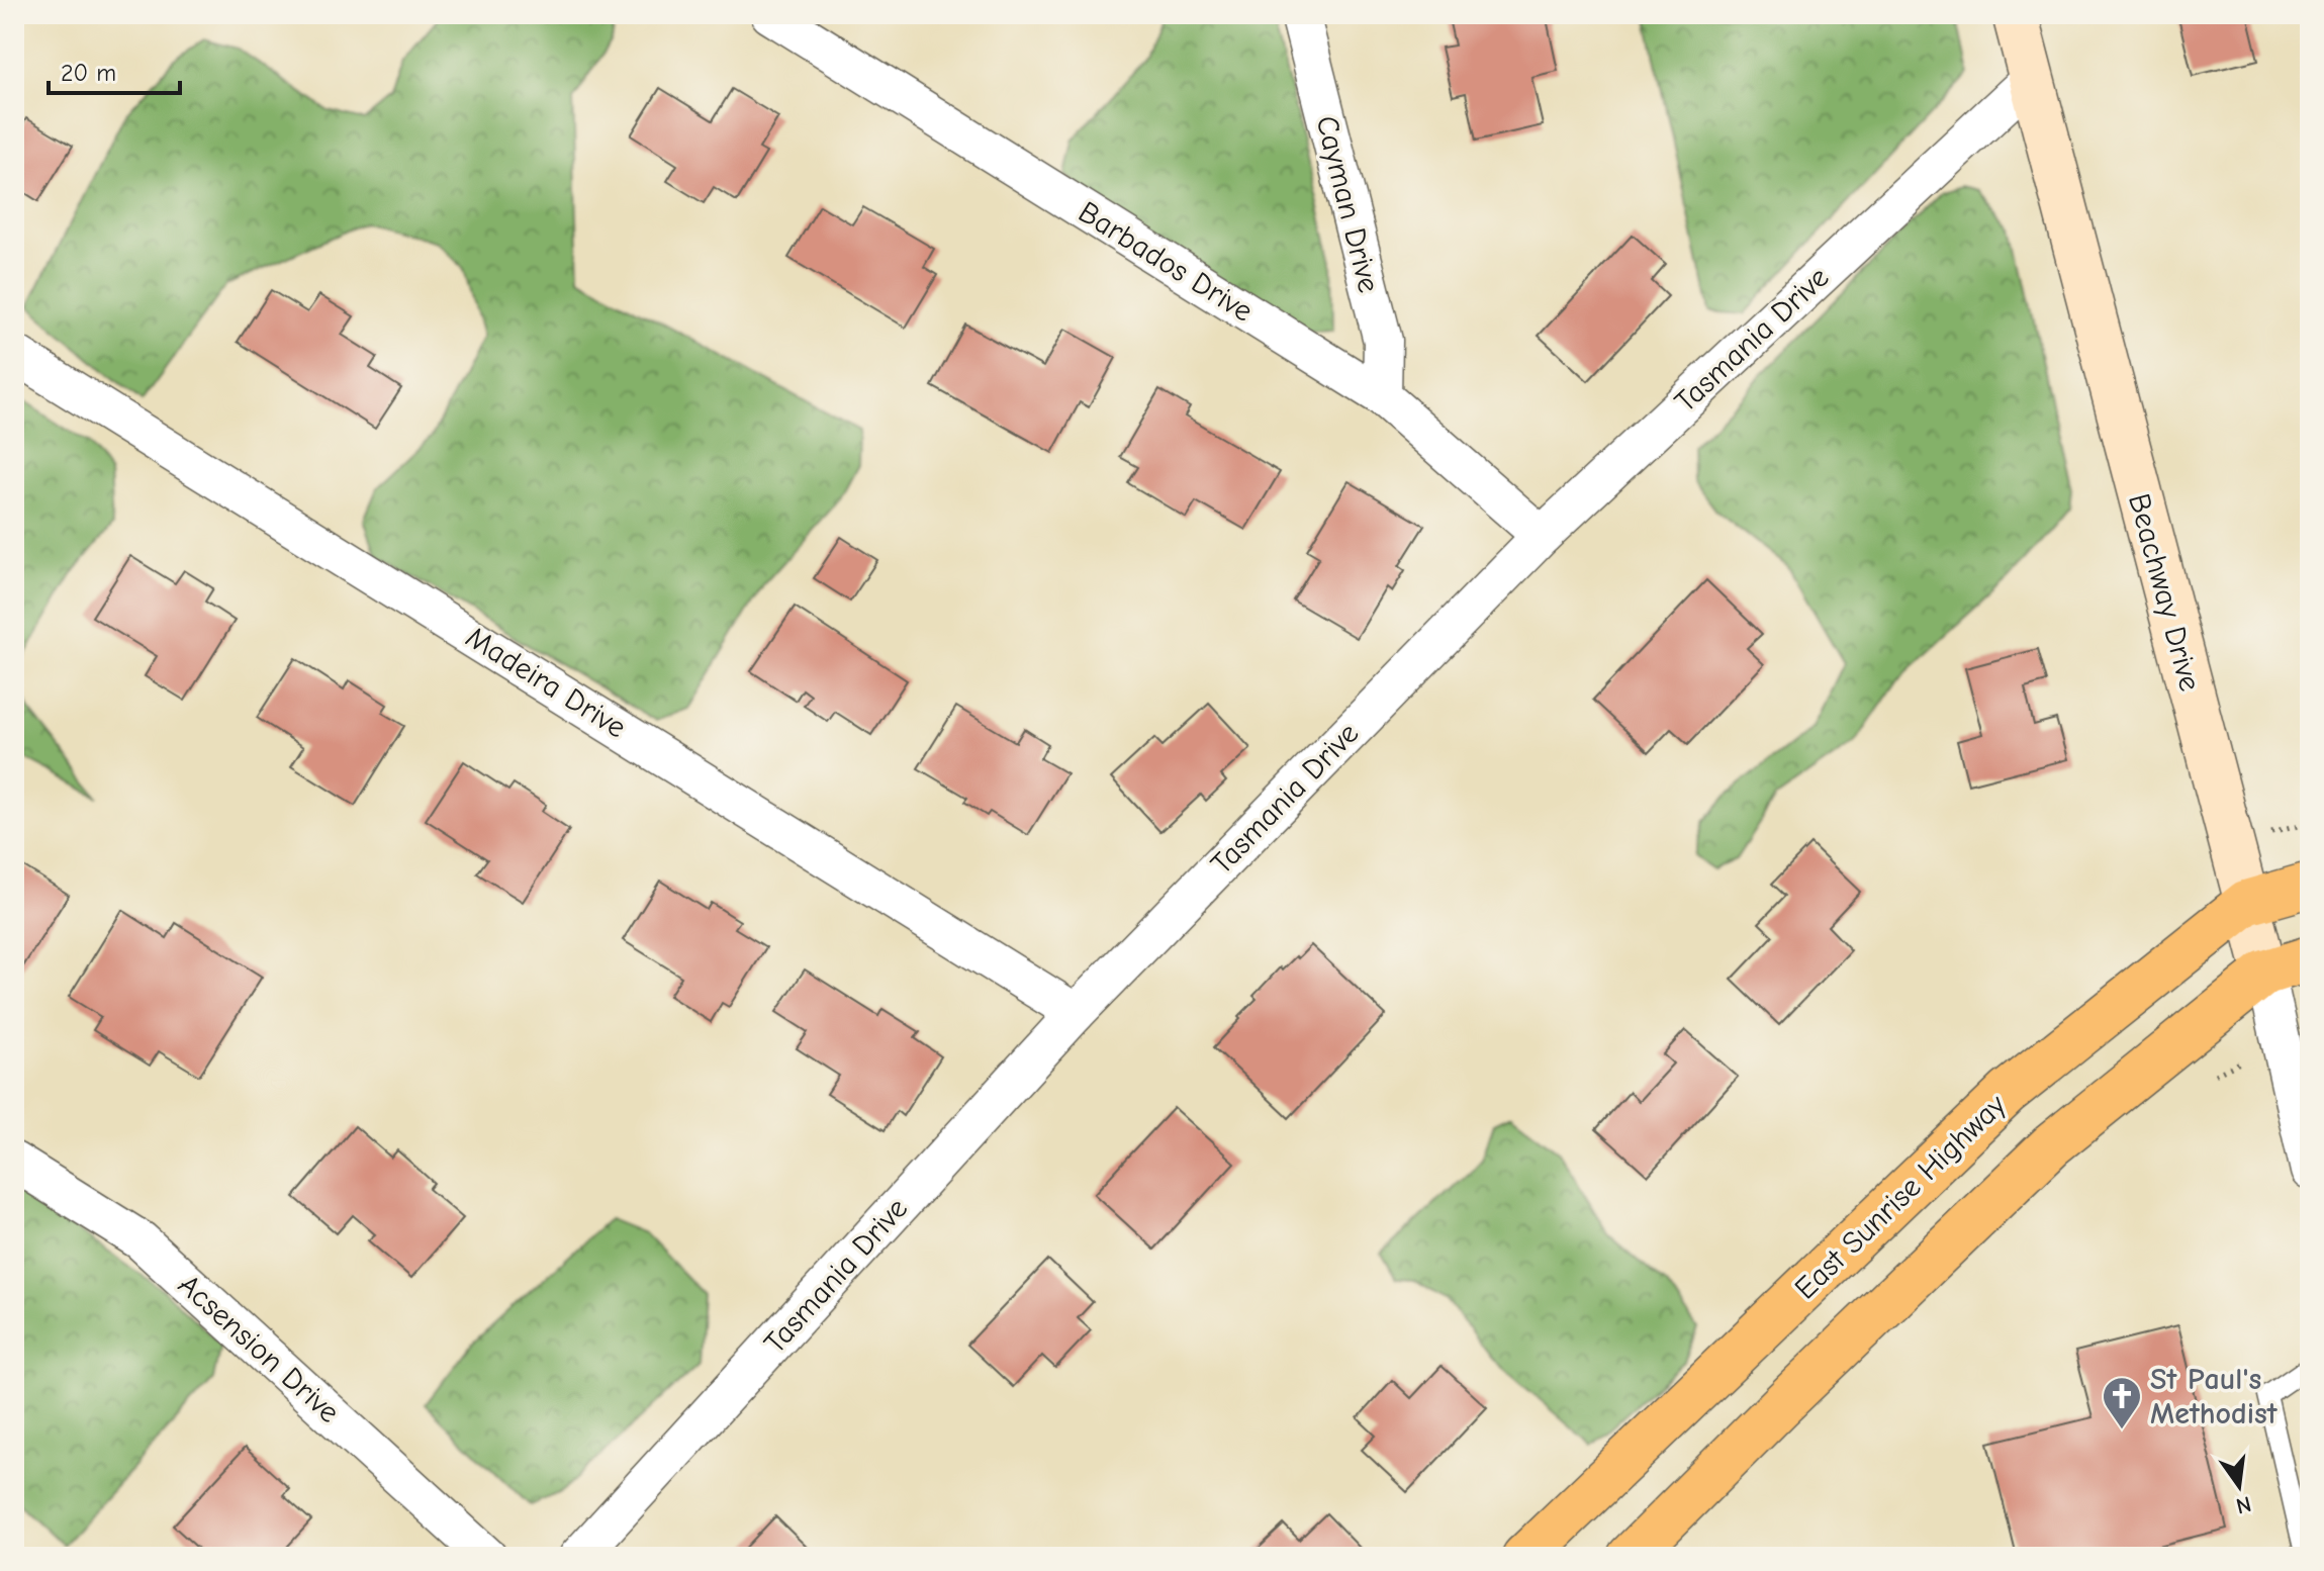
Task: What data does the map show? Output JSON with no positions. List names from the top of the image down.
{
  "streets": {
    "main road": ["East Sunrise Highway"],
    "street": [
      "Cayman Drive",
      "Barbados Drive",
      "Tasmania Drive",
      "Beachway Drive",
      "Madeira Drive",
      "Acsension Drive"
    ]
  },
  "crossings": [
    ["Cayman Drive", "Barbados Drive"],
    ["Barbados Drive", "Tasmania Drive"],
    ["Tasmania Drive", "Beachway Drive"],
    ["Tasmania Drive", "Madeira Drive"],
    ["Beachway Drive", "East Sunrise Highway"]
  ],
  "places": {
    "church": ["St Paul's Methodist"]
  },
  "scale_bar": "20 m",
  "north": "bottom"
}
